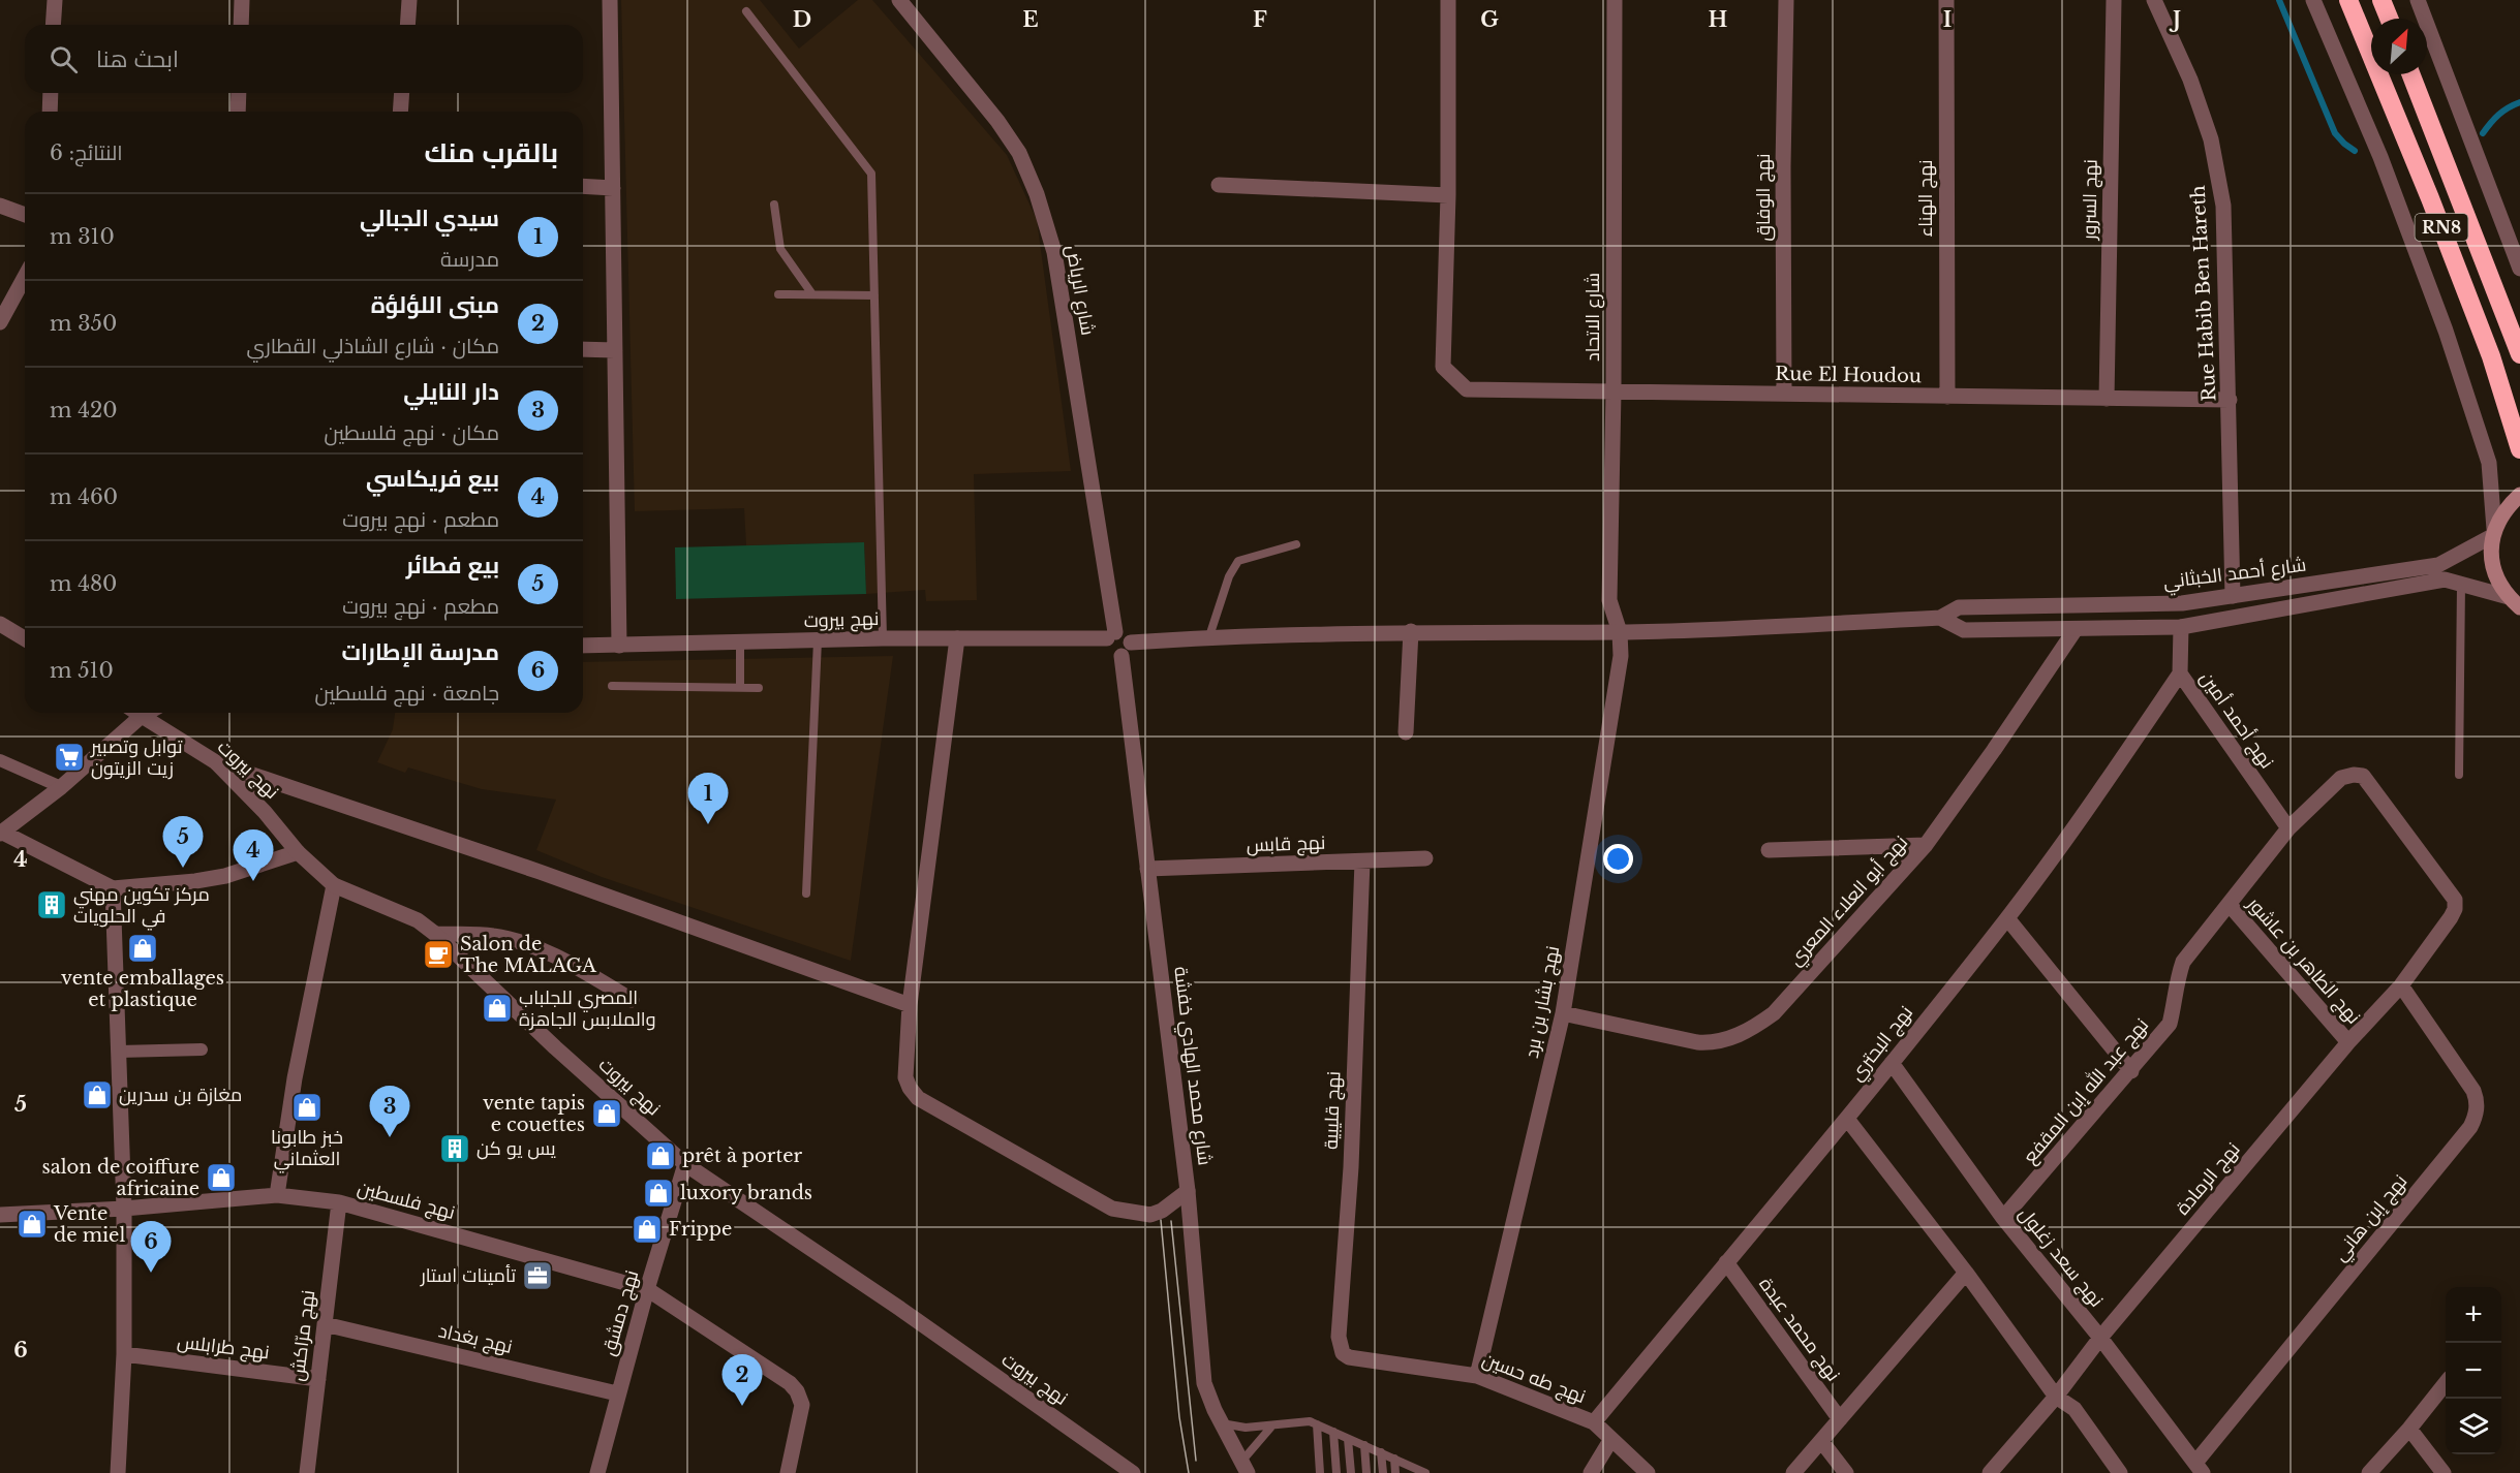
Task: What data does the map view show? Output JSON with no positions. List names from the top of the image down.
{
  "streets": {
    "highway": ["RN8"],
    "street": [
      "نهج الوفاق",
      "نهج الهناء",
      "نهج السرور",
      "شارع الرياض",
      "Rue Habib Ben Hareth",
      "شارع الاتحاد",
      "Rue El Houdou",
      "شارع أحمد الخبثاني",
      "نهج بيروت",
      "نهج أحمد أمين",
      "نهج قابس",
      "نهج أبو العلاء المعري",
      "نهج الطاهر بن عاشور",
      "نهج بشار بن برد",
      "نهج البحتري",
      "شارع محمد الهادي خفشة",
      "نهج عبد الله إبن المقفع",
      "نهج قليبية",
      "نهج الرمادة",
      "نهج فلسطين",
      "نهج إبن هاني",
      "نهج سعد زغلول",
      "نهج دمشق",
      "نهج محمد عبدة",
      "نهج مرّاكش",
      "نهج بغداد",
      "نهج طرابلس",
      "نهج طه حسين"
    ]
  },
  "crossings": [
    ["نهج الوفاق", "Rue El Houdou"],
    ["نهج الهناء", "Rue El Houdou"],
    ["نهج السرور", "Rue El Houdou"],
    ["شارع الرياض", "نهج بيروت"],
    ["شارع الرياض", "شارع محمد الهادي خفشة"],
    ["Rue Habib Ben Hareth", "Rue El Houdou"],
    ["Rue Habib Ben Hareth", "شارع أحمد الخبثاني"],
    ["شارع الاتحاد", "Rue El Houdou"],
    ["شارع الاتحاد", "نهج بشار بن برد"],
    ["نهج بيروت", "شارع محمد الهادي خفشة"],
    ["نهج بيروت", "نهج دمشق"],
    ["نهج أحمد أمين", "نهج البحتري"],
    ["نهج أحمد أمين", "نهج عبد الله إبن المقفع"],
    ["نهج قابس", "شارع محمد الهادي خفشة"],
    ["نهج قابس", "نهج قليبية"],
    ["نهج أبو العلاء المعري", "نهج بشار بن برد"],
    ["نهج الطاهر بن عاشور", "نهج عبد الله إبن المقفع"],
    ["نهج الطاهر بن عاشور", "نهج الرمادة"],
    ["نهج بشار بن برد", "نهج طه حسين"],
    ["نهج البحتري", "نهج سعد زغلول"],
    ["نهج البحتري", "نهج محمد عبدة"],
    ["نهج البحتري", "نهج طه حسين"],
    ["نهج عبد الله إبن المقفع", "نهج الرمادة"],
    ["نهج عبد الله إبن المقفع", "نهج سعد زغلول"],
    ["نهج قليبية", "نهج طه حسين"],
    ["نهج الرمادة", "نهج إبن هاني"],
    ["نهج الرمادة", "نهج سعد زغلول"],
    ["نهج فلسطين", "نهج دمشق"],
    ["نهج فلسطين", "نهج مرّاكش"],
    ["نهج إبن هاني", "نهج سعد زغلول"],
    ["نهج دمشق", "نهج بغداد"],
    ["نهج مرّاكش", "نهج بغداد"],
    ["نهج مرّاكش", "نهج طرابلس"]
  ],
  "places": {
    "supermarket": ["توابل وتصبير زيت الزيتون"],
    "building": ["مركز تكوين مهني في الحلويات", "يس يو كن"],
    "shop": [
      "vente emballages et plastique",
      "المصري للجلباب والملابس الجاهزة",
      "مغازة بن سدرين",
      "خبز طابونا العثماني",
      "vente tapis e couettes",
      "prêt à porter",
      "salon de coiffure africaine",
      "luxory brands",
      "Vente de miel",
      "Frippe"
    ],
    "cafe": ["Salon de The MALAGA"],
    "office": ["تأمينات استار"]
  },
  "north": "top right",
  "page": {
    "search": "ابحث هنا",
    "heading": ["بالقرب منك", "النتائج: 6"],
    "list": [
      {
        "mark": "1",
        "name": "سيدي الجبالي",
        "note": "مدرسة",
        "value": "310 m"
      },
      {
        "mark": "2",
        "name": "مبنى اللؤلؤة",
        "note": "مكان · شارع الشاذلي القطاري",
        "value": "350 m"
      },
      {
        "mark": "3",
        "name": "دار النايلي",
        "note": "مكان · نهج فلسطين",
        "value": "420 m"
      },
      {
        "mark": "4",
        "name": "بيع فريكاسي",
        "note": "مطعم · نهج بيروت",
        "value": "460 m"
      },
      {
        "mark": "5",
        "name": "بيع فطائر",
        "note": "مطعم · نهج بيروت",
        "value": "480 m"
      },
      {
        "mark": "6",
        "name": "مدرسة الإطارات",
        "note": "جامعة · نهج فلسطين",
        "value": "510 m"
      }
    ],
    "pins": [
      "1",
      "5",
      "4",
      "3",
      "6",
      "2"
    ],
    "map_buttons": ["+", "−"]
  },
  "grid": {
    "columns": [
      "D",
      "E",
      "F",
      "G",
      "H",
      "I",
      "J"
    ],
    "rows": ["4", "5", "6"]
  }
}
